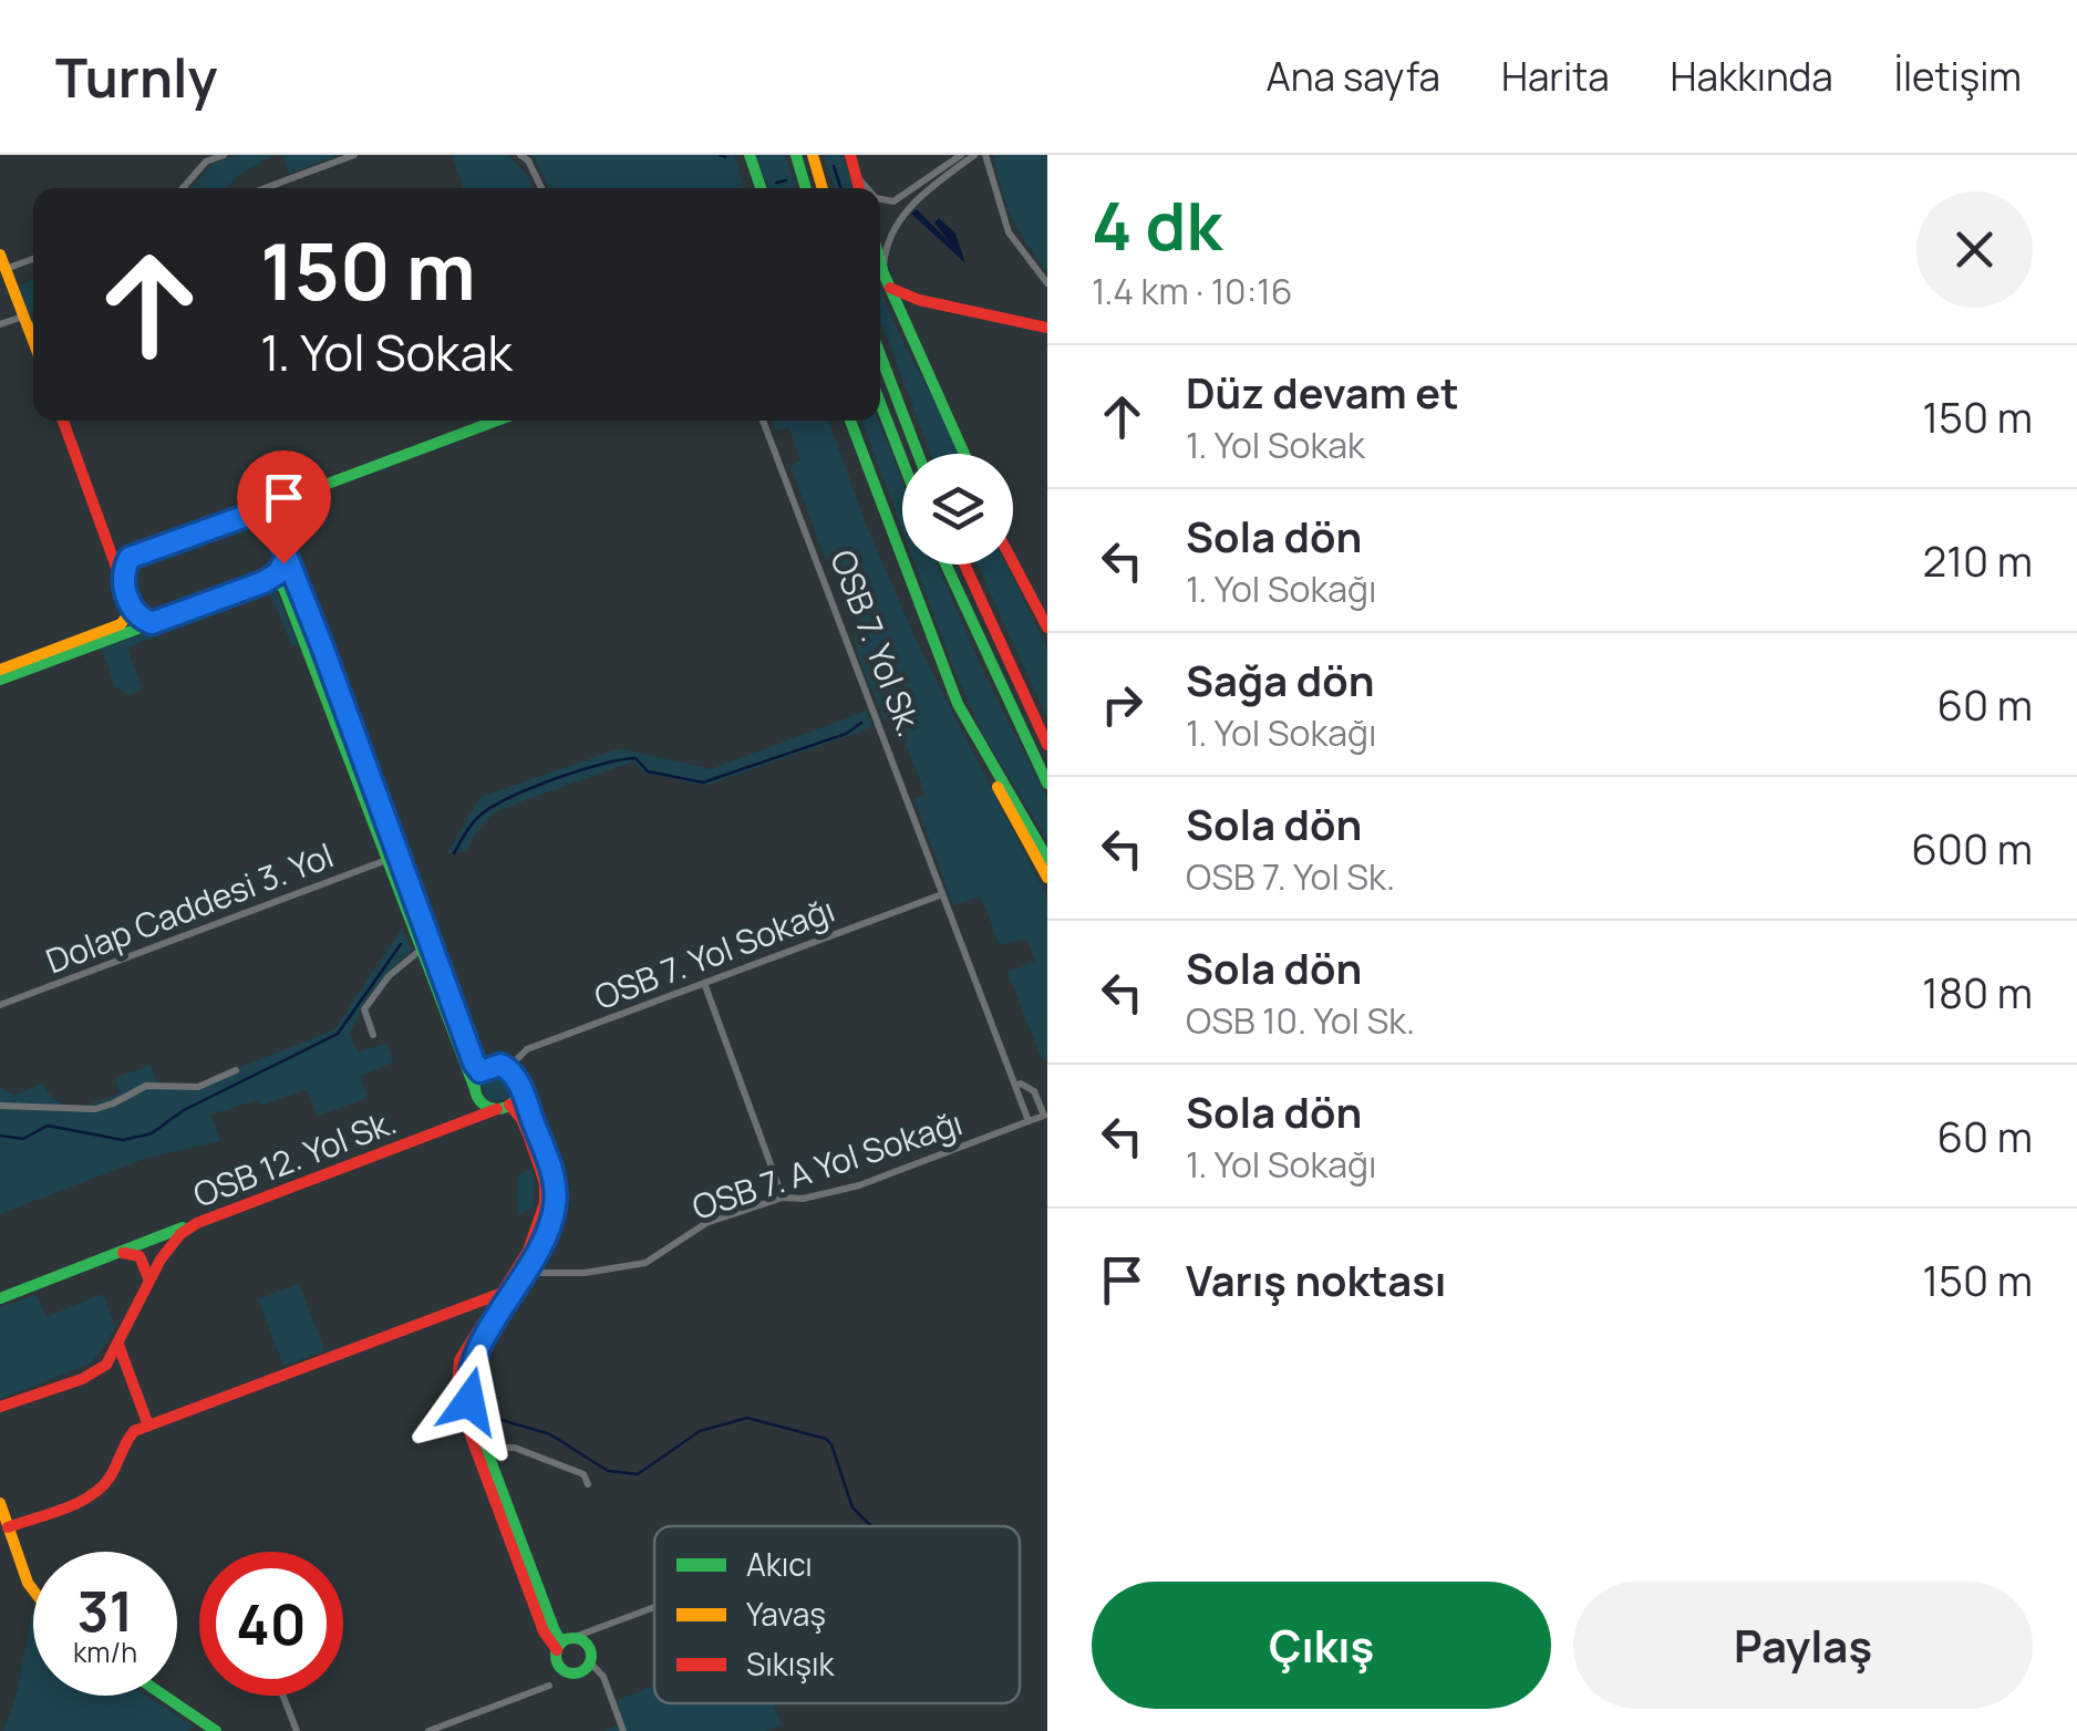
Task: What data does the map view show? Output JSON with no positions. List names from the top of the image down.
{
  "streets": {
    "main road": ["OSB 12. Yol Sk."],
    "street": [
      "OSB 7. Yol Sk.",
      "Dolap Caddesi 3. Yol",
      "OSB 7. Yol Sokağı",
      "OSB 7. A Yol Sokağı"
    ]
  },
  "crossings": [
    ["OSB 7. Yol Sk.", "OSB 7. Yol Sokağı"],
    ["OSB 7. Yol Sokağı", "OSB 12. Yol Sk."]
  ],
  "legend": ["Akıcı", "Yavaş", "Sıkışık"],
  "page": {
    "header": "Turnly",
    "nav": [
      "Ana sayfa",
      "Harita",
      "Hakkında",
      "İletişim"
    ],
    "heading": ["4 dk", "1.4 km · 10:16"],
    "turn": ["150 m", "1. Yol Sokak"],
    "list": [
      {
        "name": "Düz devam et",
        "note": "1. Yol Sokak",
        "value": "150 m"
      },
      {
        "name": "Sola dön",
        "note": "1. Yol Sokağı",
        "value": "210 m"
      },
      {
        "name": "Sağa dön",
        "note": "1. Yol Sokağı",
        "value": "60 m"
      },
      {
        "name": "Sola dön",
        "note": "OSB 7. Yol Sk.",
        "value": "600 m"
      },
      {
        "name": "Sola dön",
        "note": "OSB 10. Yol Sk.",
        "value": "180 m"
      },
      {
        "name": "Sola dön",
        "note": "1. Yol Sokağı",
        "value": "60 m"
      },
      {
        "name": "Varış noktası",
        "value": "150 m"
      }
    ],
    "speed": "31 km/h",
    "limit": "40",
    "buttons": ["Çıkış", "Paylaş"]
  }
}
